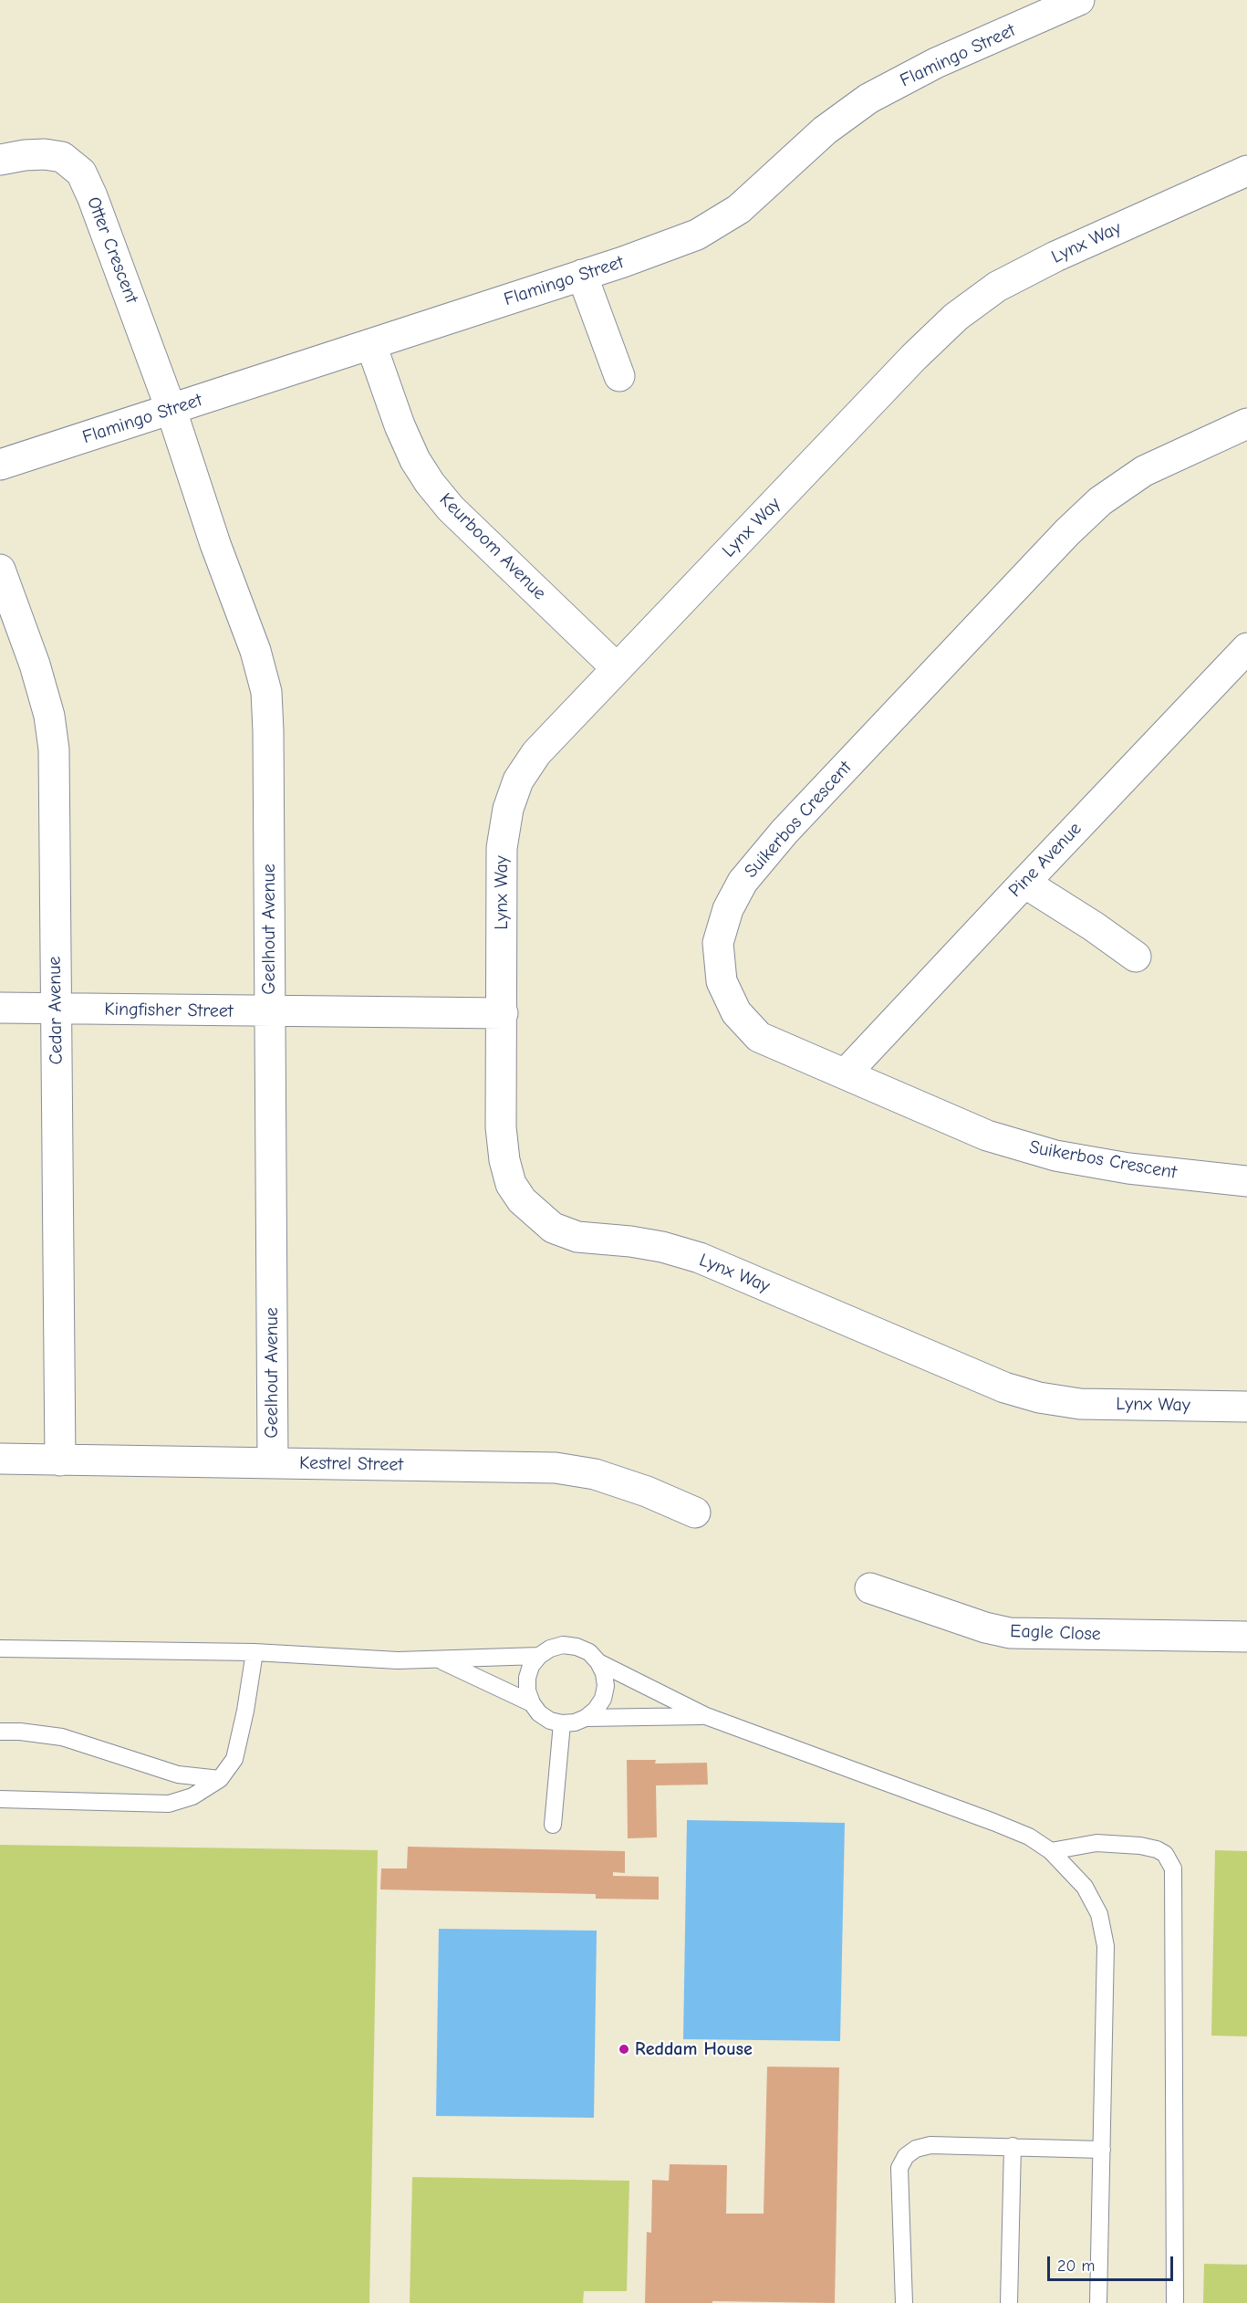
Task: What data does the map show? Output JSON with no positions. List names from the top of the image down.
{
  "streets": {
    "street": [
      "Flamingo Street",
      "Lynx Way",
      "Otter Crescent",
      "Keurboom Avenue",
      "Suikerbos Crescent",
      "Pine Avenue",
      "Geelhout Avenue",
      "Cedar Avenue",
      "Kingfisher Street",
      "Kestrel Street",
      "Eagle Close"
    ]
  },
  "crossings": [
    ["Flamingo Street", "Otter Crescent"],
    ["Flamingo Street", "Keurboom Avenue"],
    ["Flamingo Street", "Geelhout Avenue"],
    ["Lynx Way", "Keurboom Avenue"],
    ["Lynx Way", "Kingfisher Street"],
    ["Otter Crescent", "Geelhout Avenue"],
    ["Suikerbos Crescent", "Pine Avenue"],
    ["Geelhout Avenue", "Kingfisher Street"],
    ["Geelhout Avenue", "Kestrel Street"],
    ["Cedar Avenue", "Kingfisher Street"],
    ["Cedar Avenue", "Kestrel Street"]
  ],
  "places": ["Reddam House"],
  "scale_bar": "20 m"
}
